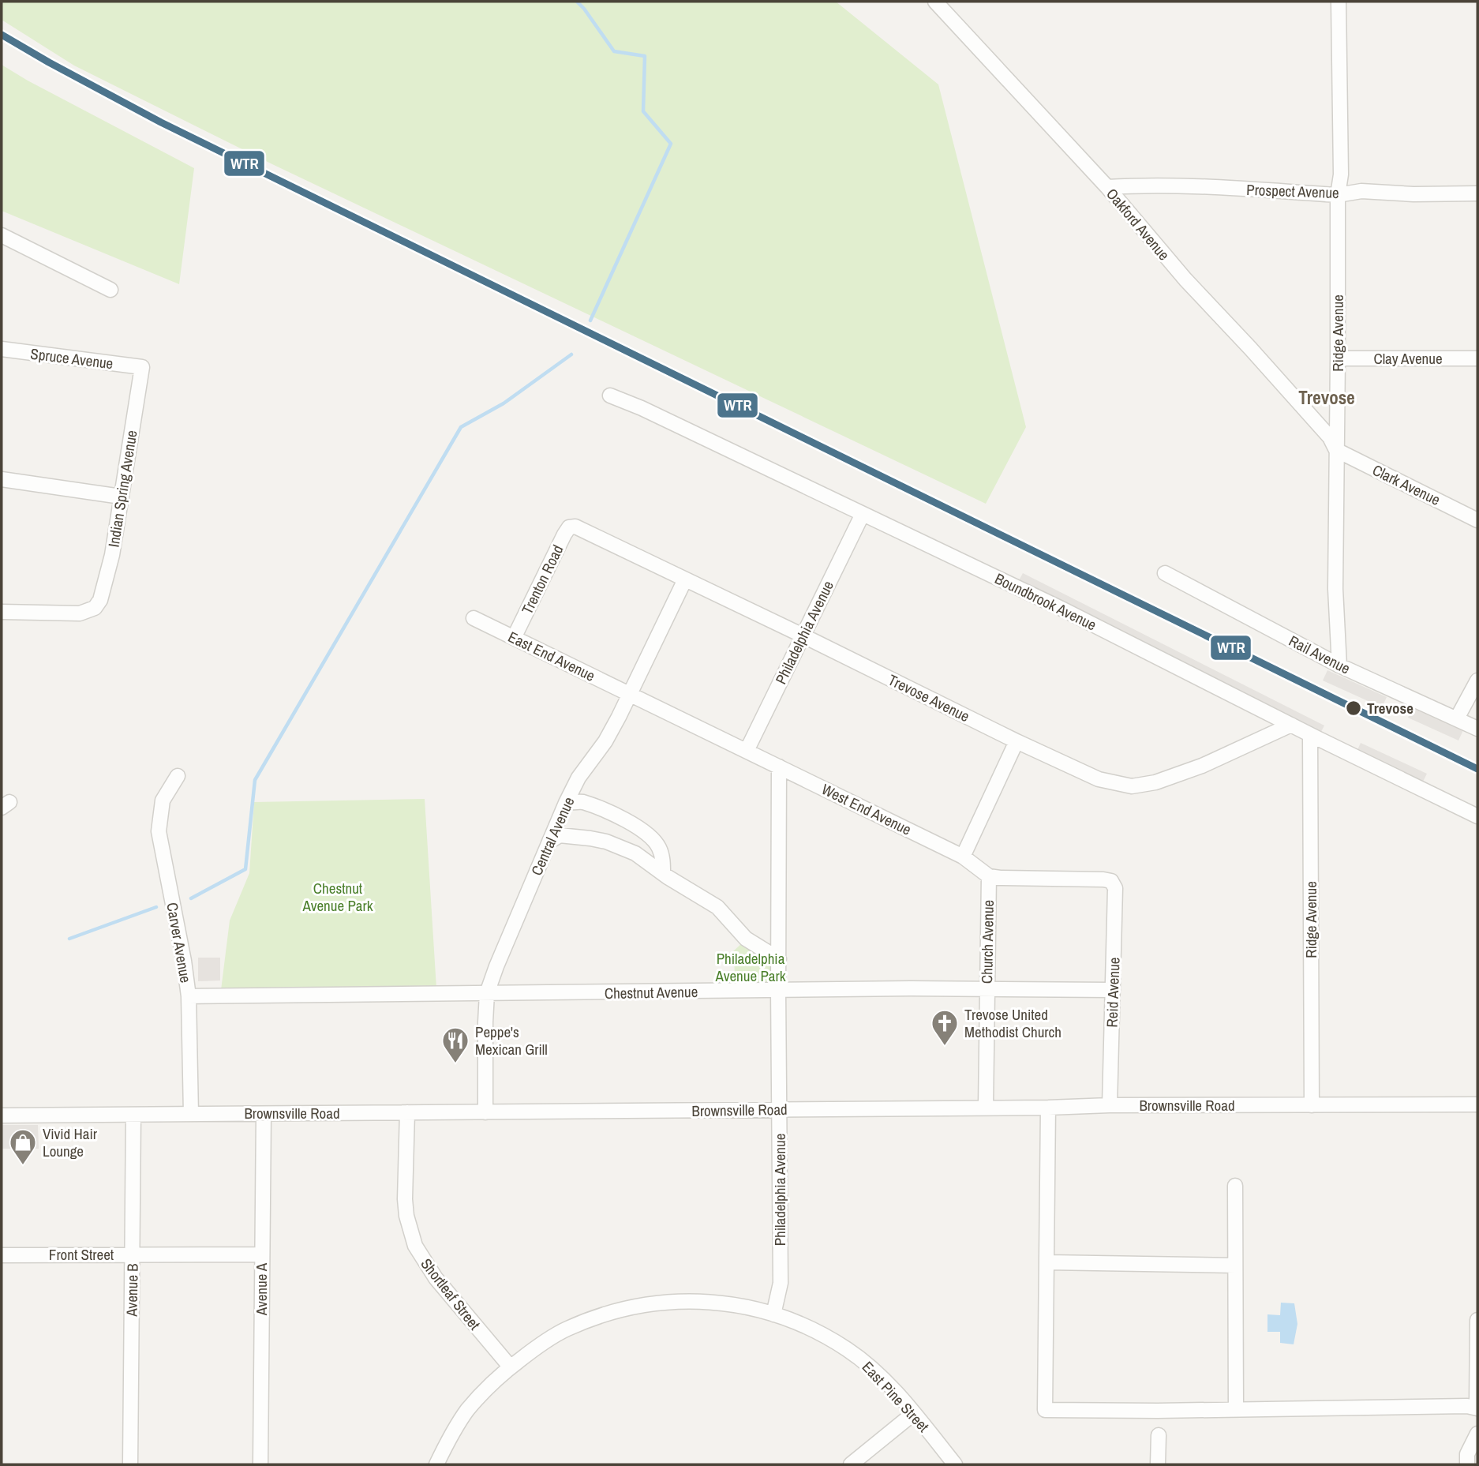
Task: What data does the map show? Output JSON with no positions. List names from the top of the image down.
{
  "streets": {
    "street": [
      "Prospect Avenue",
      "Oakford Avenue",
      "Ridge Avenue",
      "Spruce Avenue",
      "Clay Avenue",
      "Clark Avenue",
      "Indian Spring Avenue",
      "Trenton Road",
      "Boundbrook Avenue",
      "Philadelphia Avenue",
      "Rail Avenue",
      "East End Avenue",
      "Trevose Avenue",
      "West End Avenue",
      "Central Avenue",
      "Church Avenue",
      "Carver Avenue",
      "Chestnut Avenue",
      "Reid Avenue",
      "Brownsville Road",
      "Front Street",
      "Avenue A",
      "Avenue B",
      "Shortleaf Street",
      "East Pine Street"
    ]
  },
  "crossings": [
    ["Prospect Avenue", "Oakford Avenue"],
    ["Prospect Avenue", "Ridge Avenue"],
    ["Oakford Avenue", "Ridge Avenue"],
    ["Oakford Avenue", "Clark Avenue"],
    ["Ridge Avenue", "Clay Avenue"],
    ["Ridge Avenue", "Clark Avenue"],
    ["Ridge Avenue", "Boundbrook Avenue"],
    ["Ridge Avenue", "Rail Avenue"],
    ["Ridge Avenue", "Brownsville Road"],
    ["Spruce Avenue", "Indian Spring Avenue"],
    ["Trenton Road", "East End Avenue"],
    ["Trenton Road", "Trevose Avenue"],
    ["Boundbrook Avenue", "Philadelphia Avenue"],
    ["Boundbrook Avenue", "Trevose Avenue"],
    ["Philadelphia Avenue", "Trevose Avenue"],
    ["Philadelphia Avenue", "West End Avenue"],
    ["Philadelphia Avenue", "Chestnut Avenue"],
    ["Philadelphia Avenue", "Brownsville Road"],
    ["Philadelphia Avenue", "East Pine Street"],
    ["East End Avenue", "West End Avenue"],
    ["East End Avenue", "Central Avenue"],
    ["Trevose Avenue", "Central Avenue"],
    ["West End Avenue", "Central Avenue"],
    ["West End Avenue", "Church Avenue"],
    ["West End Avenue", "Reid Avenue"],
    ["Central Avenue", "Chestnut Avenue"],
    ["Central Avenue", "Brownsville Road"],
    ["Church Avenue", "Chestnut Avenue"],
    ["Church Avenue", "Reid Avenue"],
    ["Church Avenue", "Brownsville Road"],
    ["Carver Avenue", "Chestnut Avenue"],
    ["Carver Avenue", "Brownsville Road"],
    ["Chestnut Avenue", "Reid Avenue"],
    ["Reid Avenue", "Brownsville Road"],
    ["Brownsville Road", "Avenue A"],
    ["Brownsville Road", "Avenue B"],
    ["Brownsville Road", "Shortleaf Street"],
    ["Front Street", "Avenue A"],
    ["Front Street", "Avenue B"],
    ["Shortleaf Street", "East Pine Street"]
  ],
  "districts": ["Trevose"],
  "parks": ["Chestnut Avenue Park", "Philadelphia Avenue Park"],
  "places": {
    "other": ["Trevose"],
    "church": ["Trevose United Methodist Church"],
    "restaurant": ["Peppe's Mexican Grill"],
    "shop": ["Vivid Hair Lounge"]
  },
  "lines": ["transit line WTR"]
}
